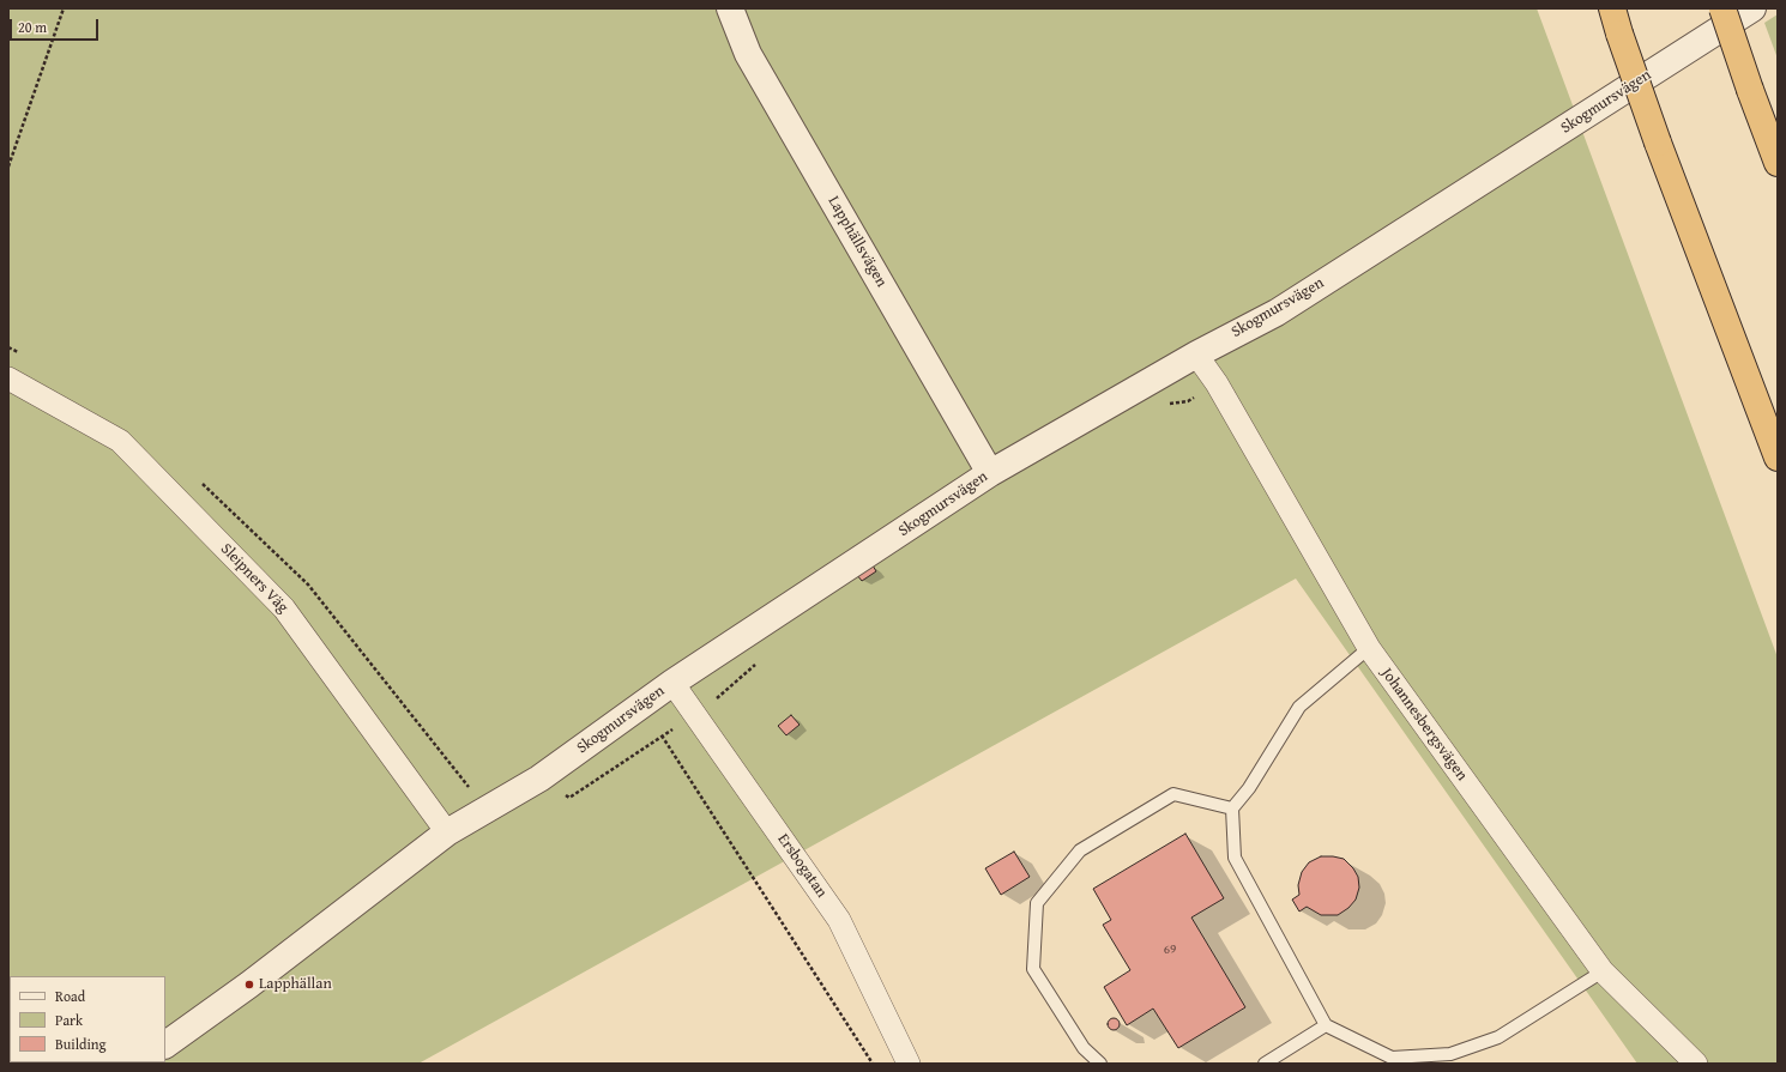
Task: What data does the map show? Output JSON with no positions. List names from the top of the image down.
{
  "streets": {
    "street": [
      "Skogmursvägen",
      "Lapphällsvägen",
      "Sleipners Väg",
      "Johannesbergsvägen",
      "Ersbogatan"
    ]
  },
  "crossings": [
    ["Skogmursvägen", "Lapphällsvägen"],
    ["Skogmursvägen", "Sleipners Väg"],
    ["Skogmursvägen", "Johannesbergsvägen"],
    ["Skogmursvägen", "Ersbogatan"]
  ],
  "places": ["Lapphällan"],
  "house_numbers": ["69"],
  "legend": ["Road", "Park", "Building"],
  "scale_bar": "20 m"
}
